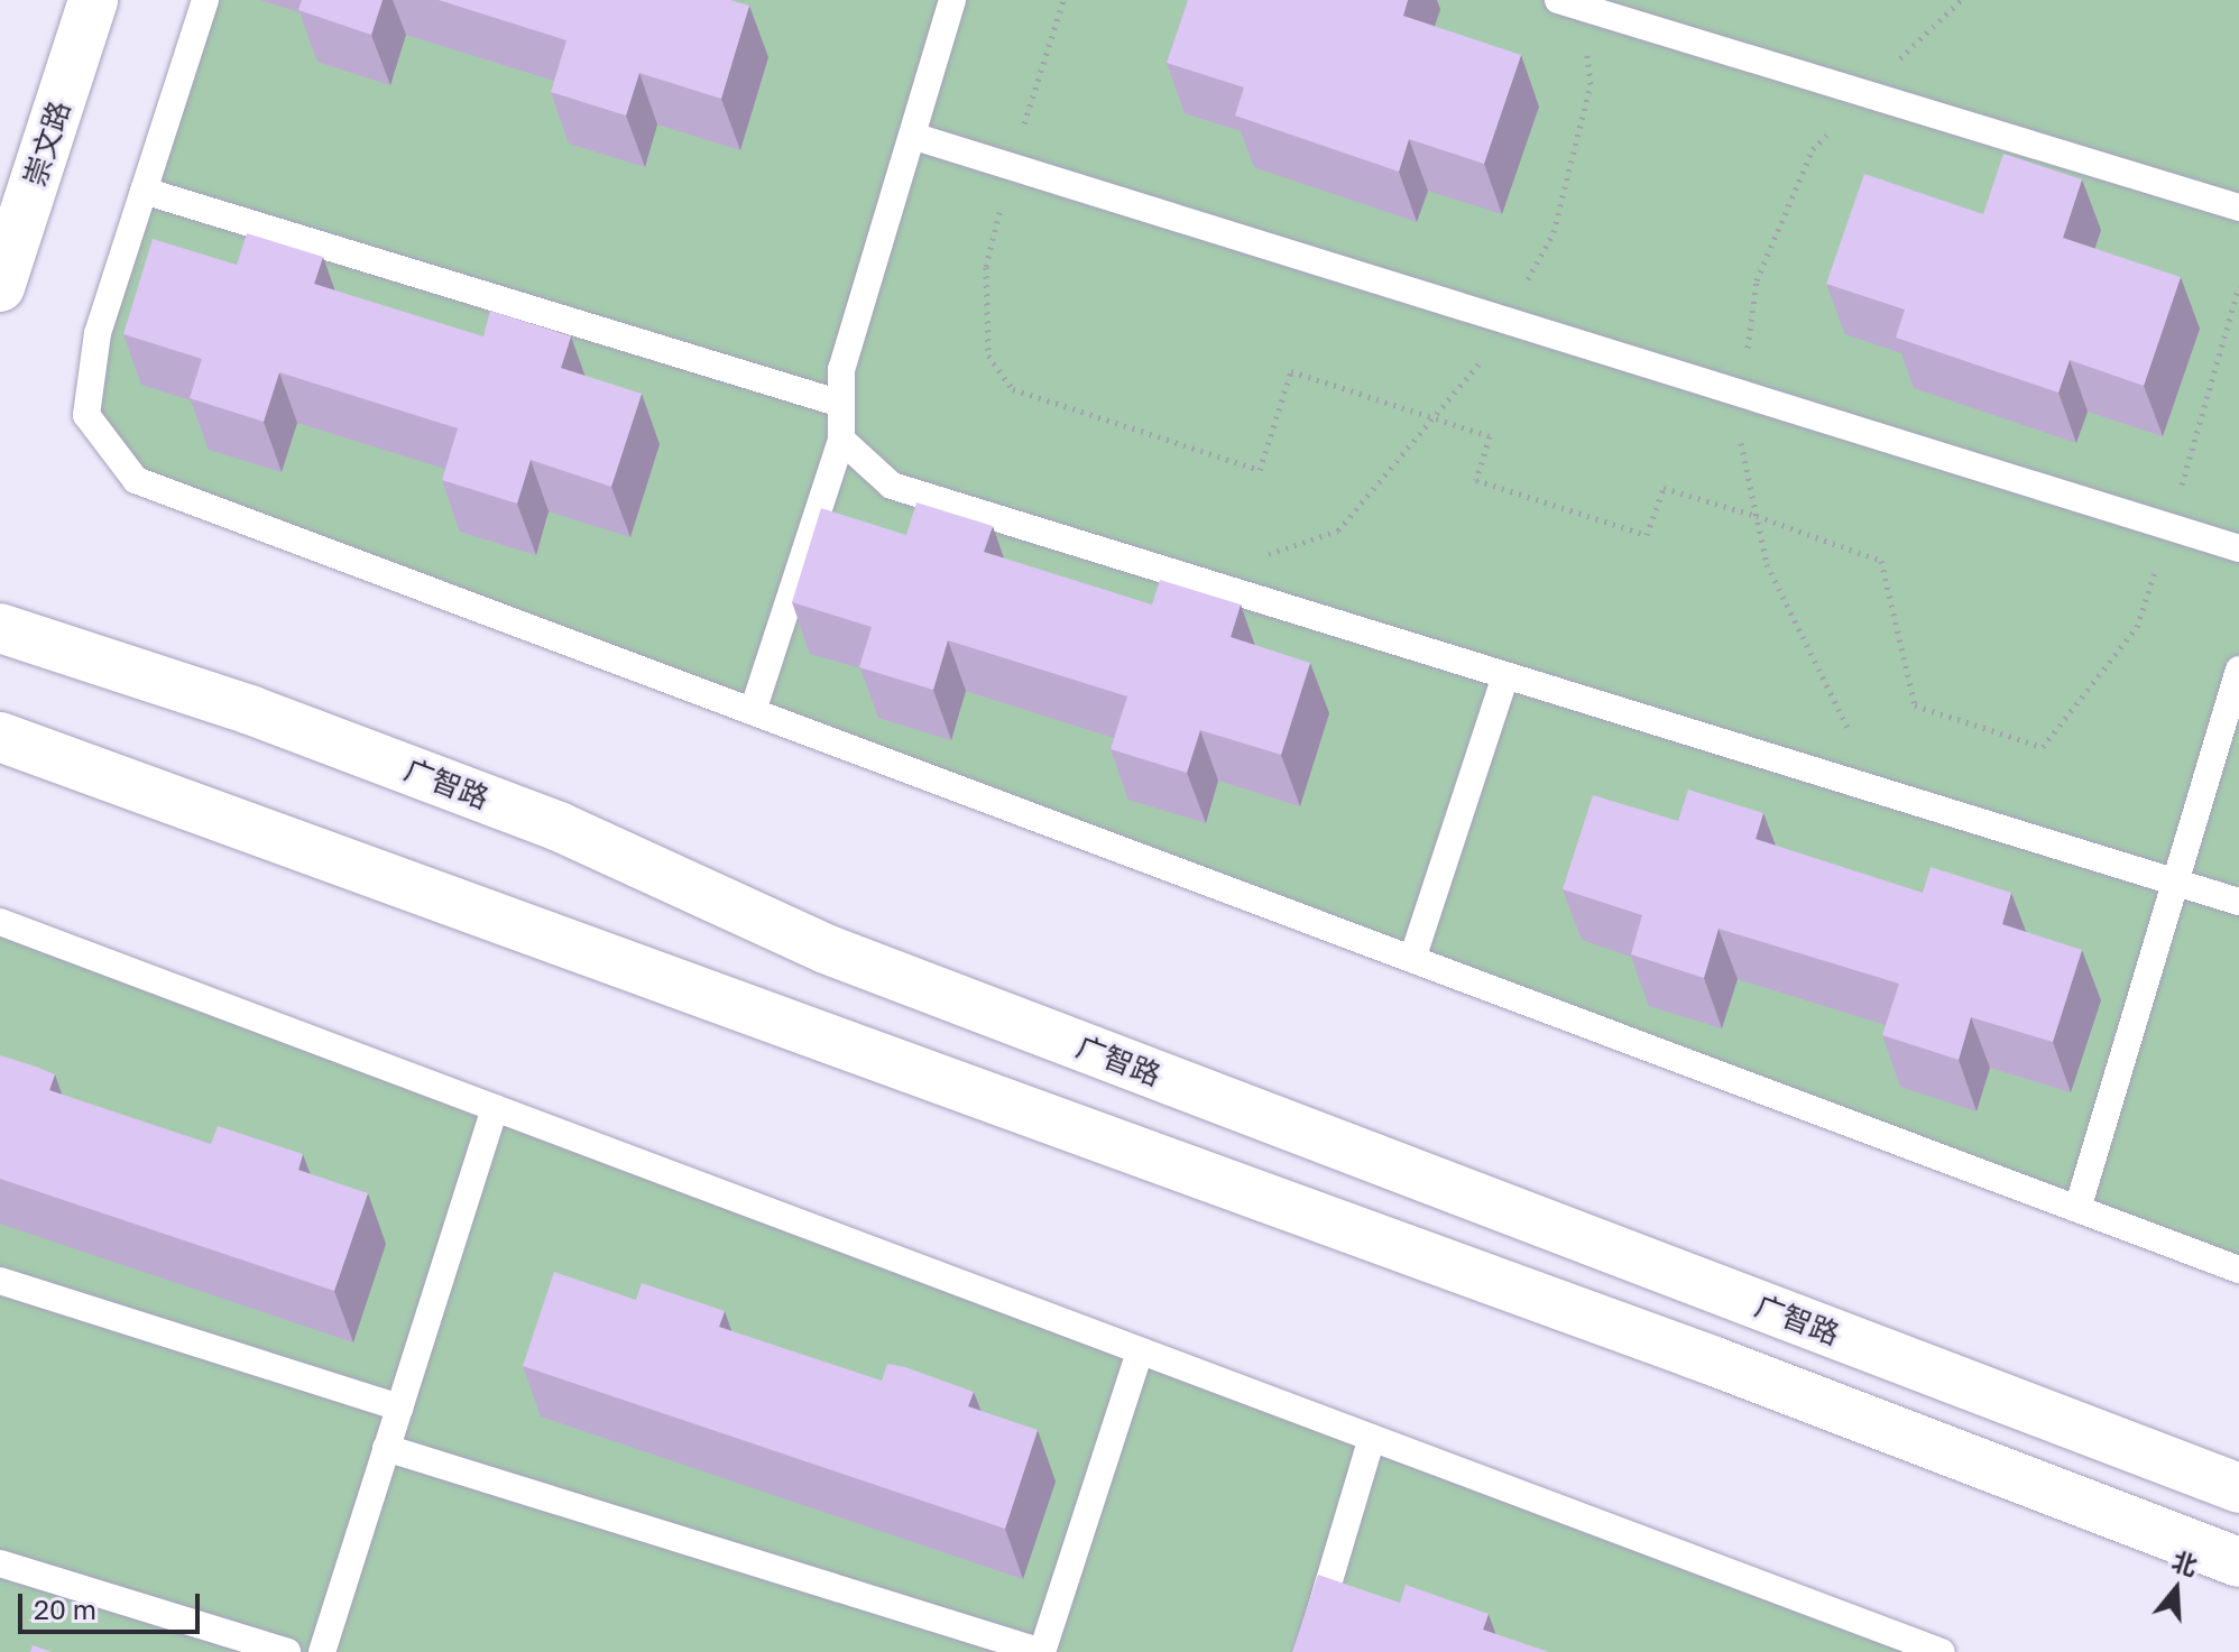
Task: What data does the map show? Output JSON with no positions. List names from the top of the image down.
{
  "streets": {
    "street": ["崇文路", "广智路"]
  },
  "scale_bar": "20 m",
  "north": "top"
}
